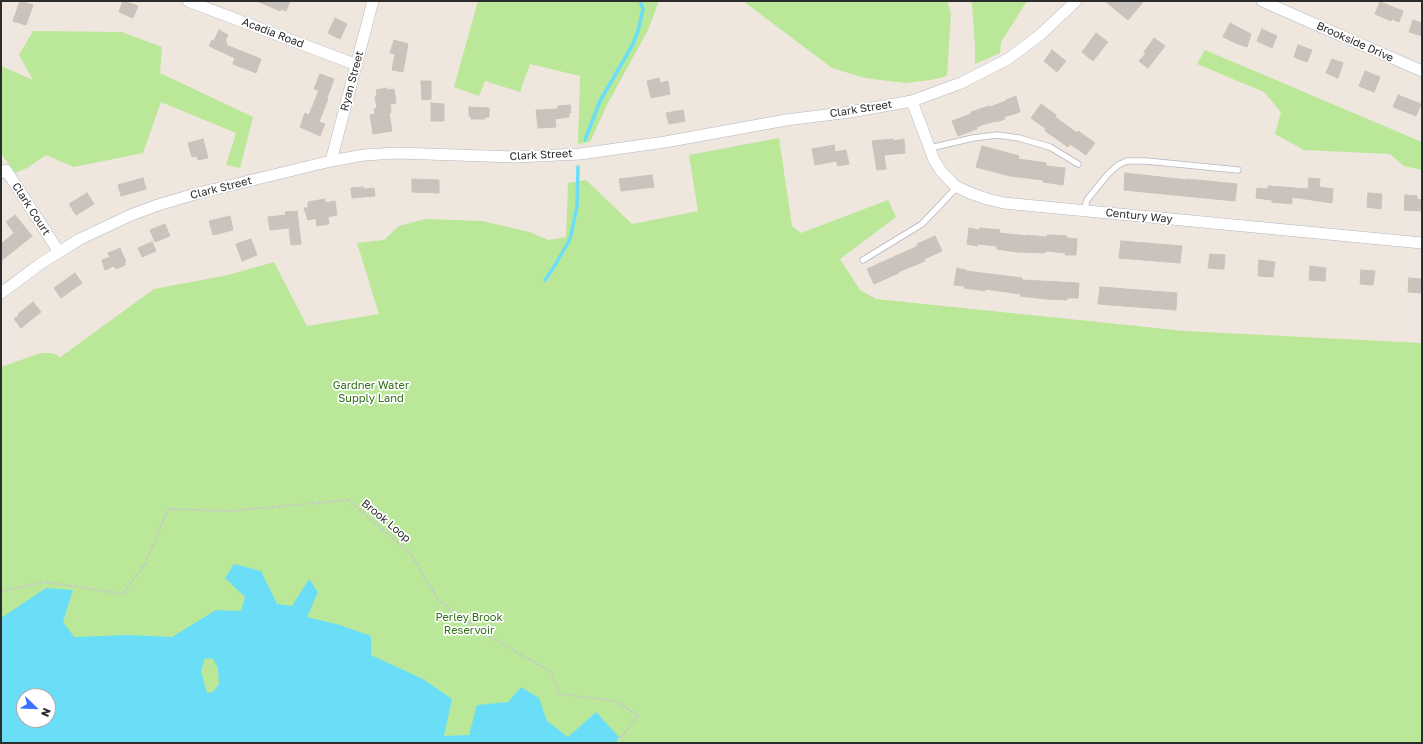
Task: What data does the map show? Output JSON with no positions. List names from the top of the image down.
{
  "streets": {
    "street": [
      "Acadia Road",
      "Brookside Drive",
      "Ryan Street",
      "Clark Street",
      "Clark Court",
      "Century Way"
    ],
    "path": ["Brook Loop"]
  },
  "crossings": [
    ["Acadia Road", "Ryan Street"],
    ["Ryan Street", "Clark Street"],
    ["Clark Street", "Clark Court"],
    ["Clark Street", "Century Way"]
  ],
  "parks": ["Gardner Water Supply Land", "Perley Brook Reservoir"],
  "north": "bottom right"
}
